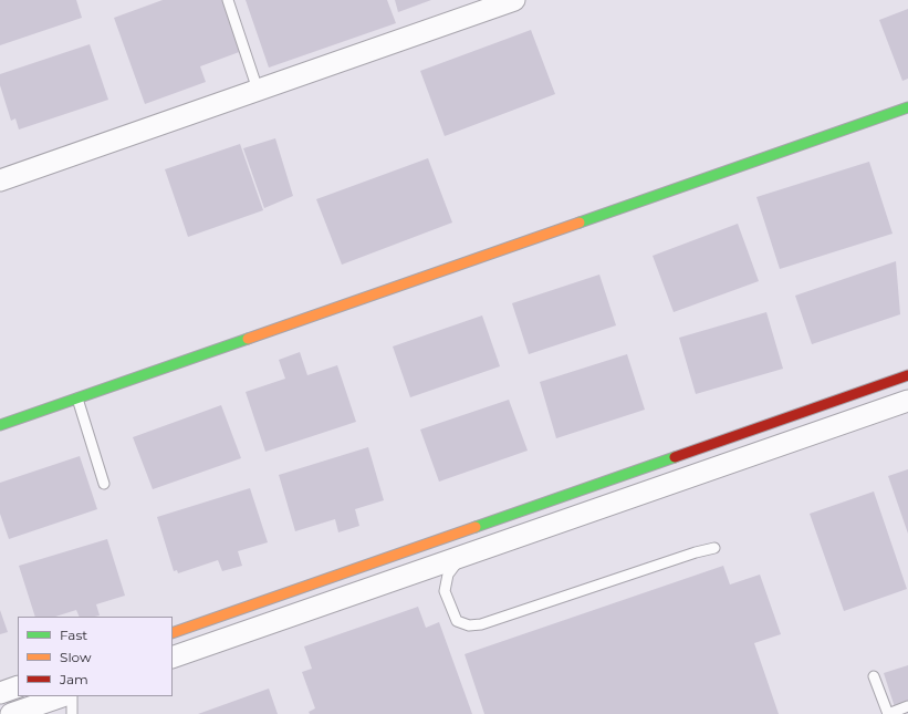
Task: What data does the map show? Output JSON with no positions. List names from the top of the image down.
{
  "legend": ["Fast", "Slow", "Jam"]
}
